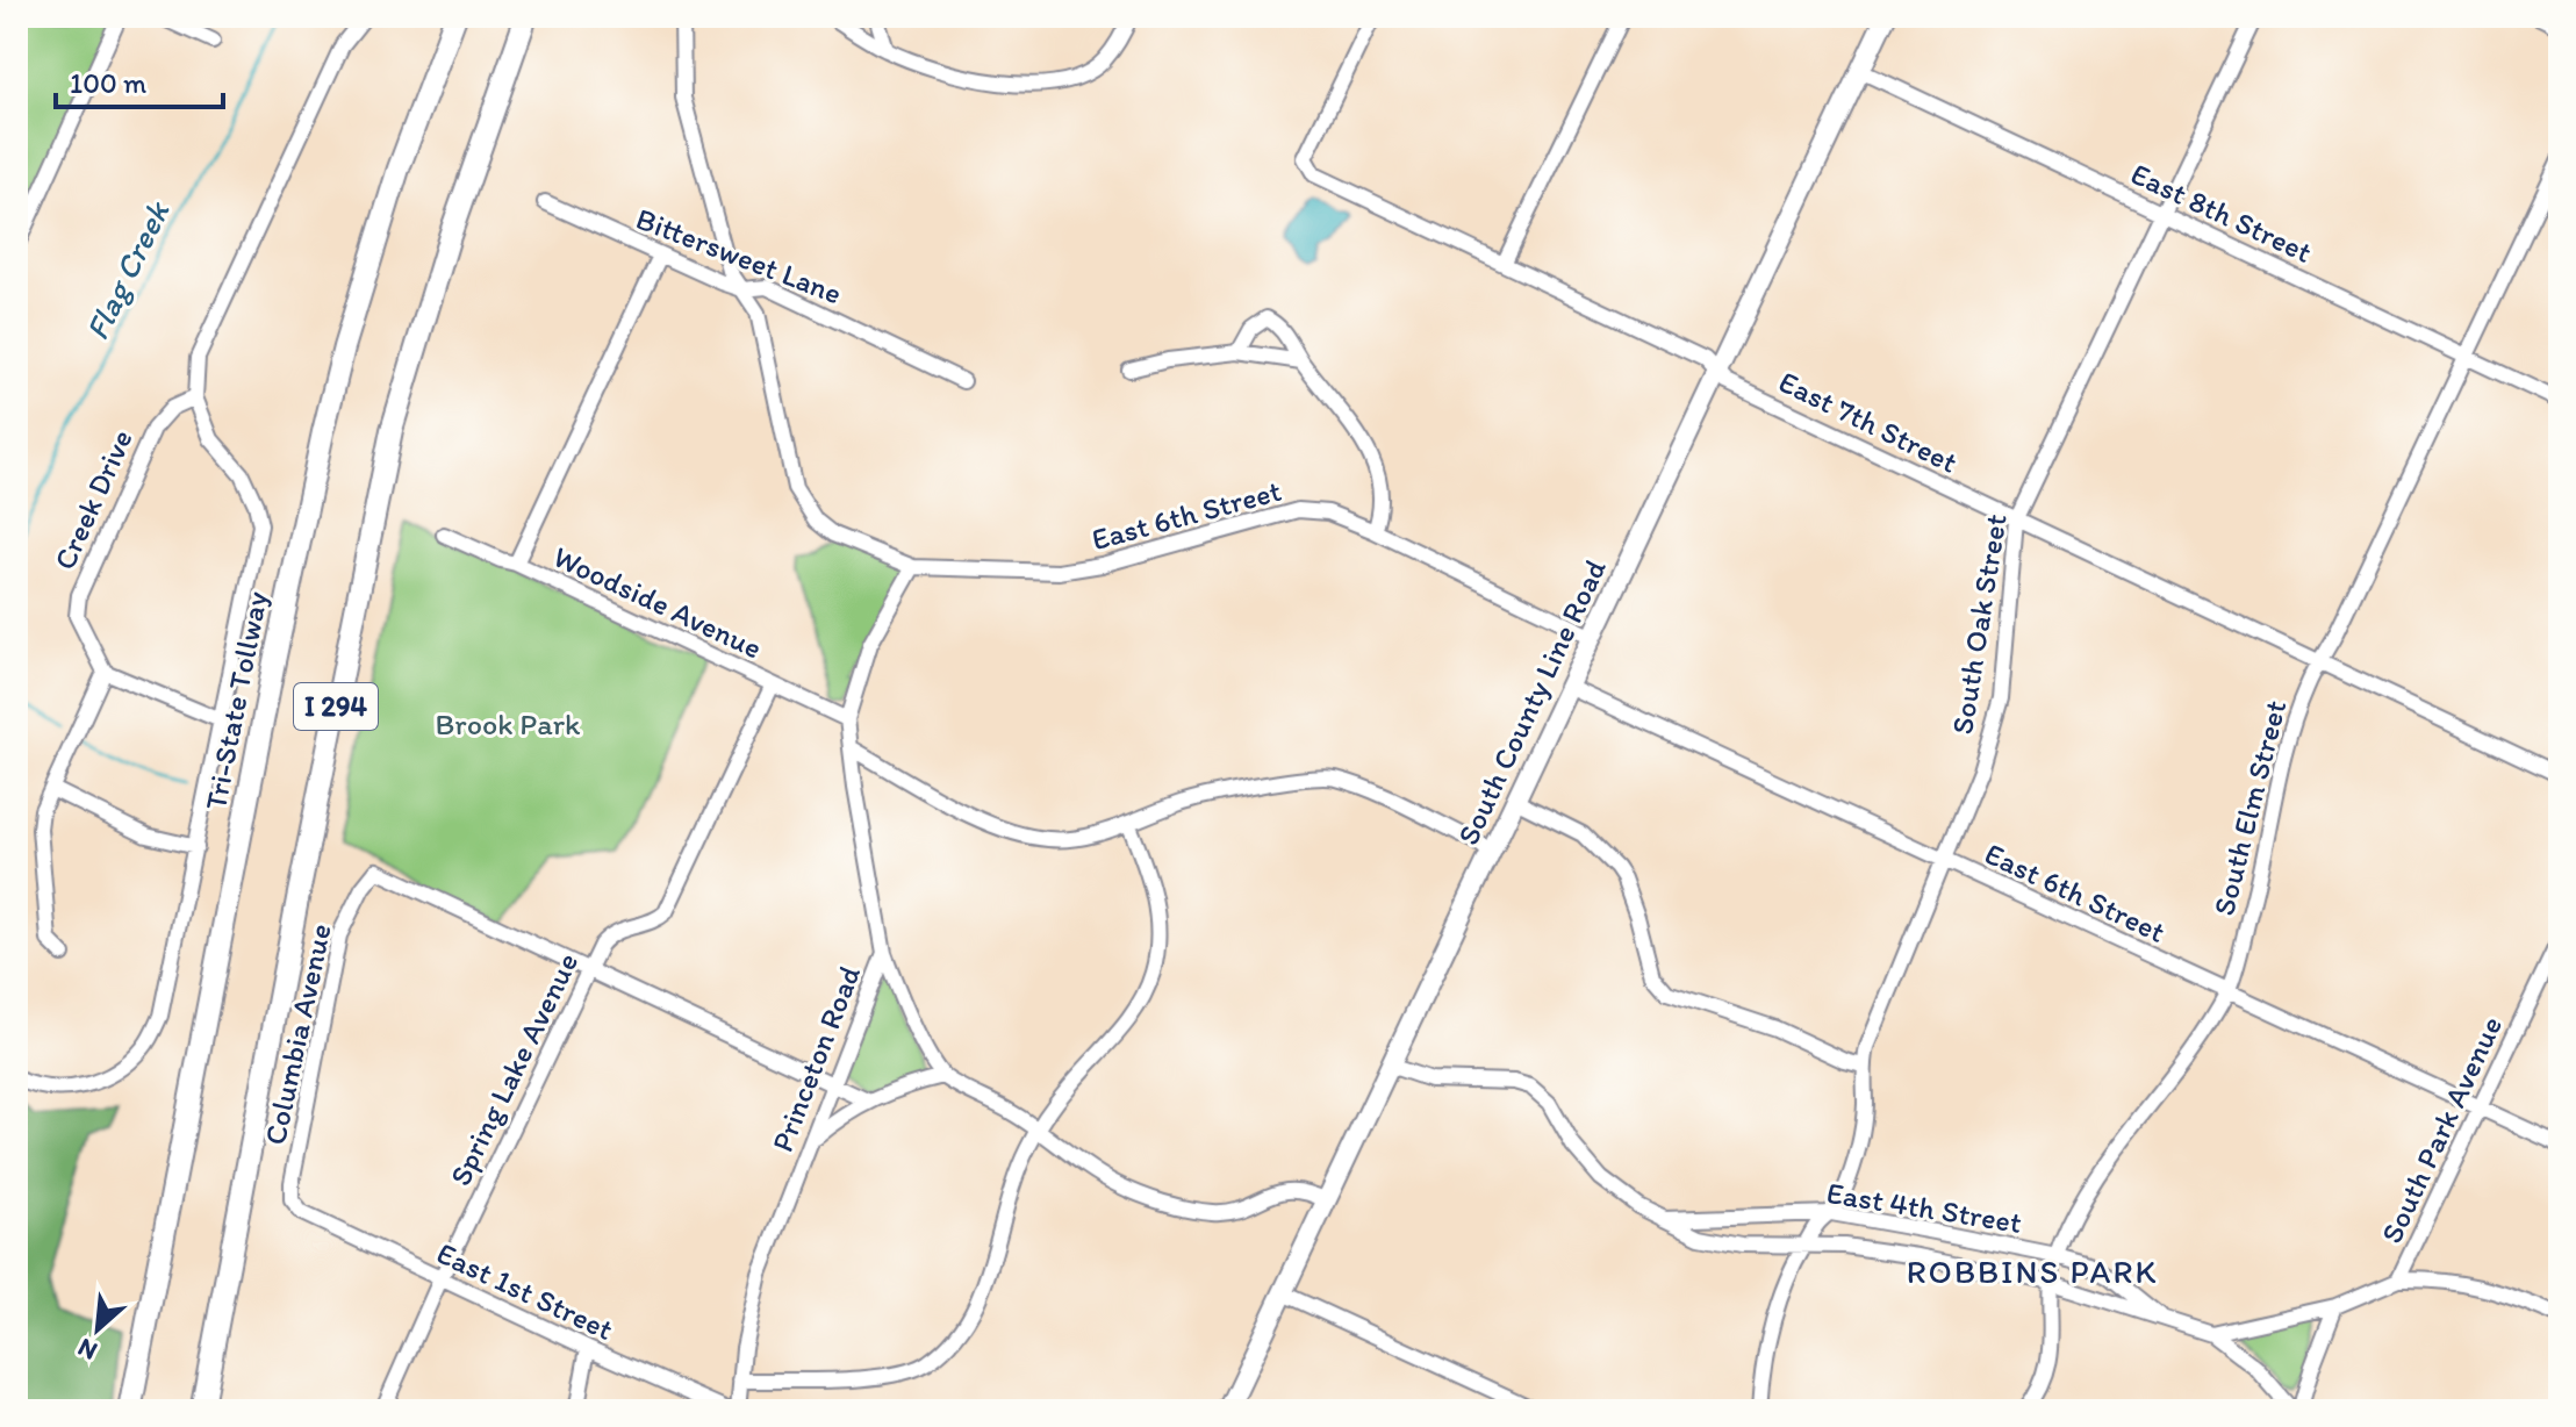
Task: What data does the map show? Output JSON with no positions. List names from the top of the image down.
{
  "streets": {
    "highway": ["Tri-State Tollway", "I 294"],
    "main road": ["South County Line Road"],
    "street": [
      "East 8th Street",
      "Bittersweet Lane",
      "East 7th Street",
      "Creek Drive",
      "East 6th Street",
      "Woodside Avenue",
      "South Oak Street",
      "South Elm Street",
      "Columbia Avenue",
      "Princeton Road",
      "Spring Lake Avenue",
      "South Park Avenue",
      "East 4th Street",
      "East 1st Street"
    ]
  },
  "crossings": [
    ["East 8th Street", "South Oak Street"],
    ["East 8th Street", "South County Line Road"],
    ["East 8th Street", "South Elm Street"],
    ["Bittersweet Lane", "East 6th Street"],
    ["East 7th Street", "South Oak Street"],
    ["East 7th Street", "South County Line Road"],
    ["East 7th Street", "South Elm Street"],
    ["East 6th Street", "South Oak Street"],
    ["East 6th Street", "South County Line Road"],
    ["East 6th Street", "South Elm Street"],
    ["East 6th Street", "Princeton Road"],
    ["East 6th Street", "South Park Avenue"],
    ["Woodside Avenue", "Princeton Road"],
    ["Woodside Avenue", "Spring Lake Avenue"],
    ["South Oak Street", "East 4th Street"],
    ["South County Line Road", "East 4th Street"],
    ["South Elm Street", "East 4th Street"],
    ["Columbia Avenue", "Spring Lake Avenue"],
    ["Columbia Avenue", "East 1st Street"],
    ["Spring Lake Avenue", "East 1st Street"],
    ["South Park Avenue", "East 4th Street"]
  ],
  "districts": ["ROBBINS PARK"],
  "water": ["Flag Creek"],
  "parks": ["Brook Park"],
  "scale_bar": "100 m",
  "north": "bottom left"
}
